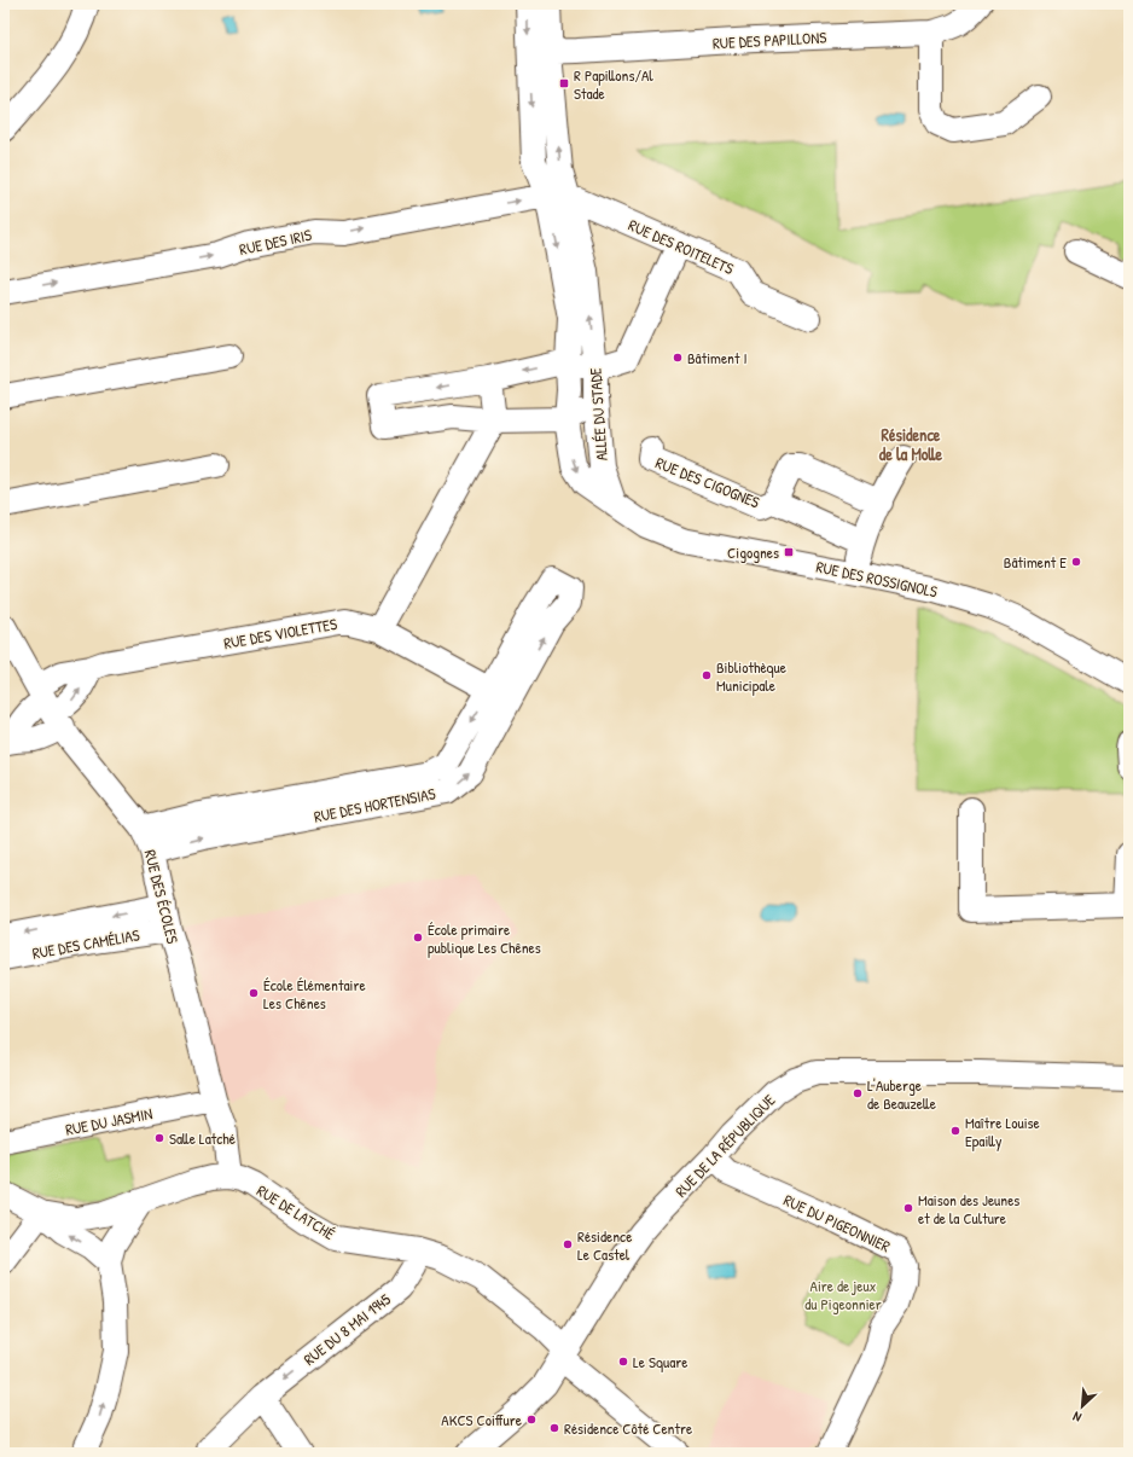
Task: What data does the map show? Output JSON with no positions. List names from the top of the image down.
{
  "streets": {
    "street": [
      "RUE DES PAPILLONS",
      "RUE DES IRIS",
      "RUE DES ROITELETS",
      "ALLÉE DU STADE",
      "RUE DES CIGOGNES",
      "RUE DES ROSSIGNOLS",
      "RUE DES VIOLETTES",
      "RUE DES HORTENSIAS",
      "RUE DES ÉCOLES",
      "RUE DES CAMÉLIAS",
      "RUE DU JASMIN",
      "RUE DE LA RÉPUBLIQUE",
      "RUE DE LATCHÉ",
      "RUE DU PIGEONNIER",
      "RUE DU 8 MAI 1945"
    ]
  },
  "crossings": [
    ["RUE DES PAPILLONS", "ALLÉE DU STADE"],
    ["RUE DES IRIS", "RUE DES ROITELETS"],
    ["RUE DES IRIS", "ALLÉE DU STADE"],
    ["RUE DES ROITELETS", "ALLÉE DU STADE"],
    ["ALLÉE DU STADE", "RUE DES ROSSIGNOLS"],
    ["RUE DES VIOLETTES", "RUE DES HORTENSIAS"],
    ["RUE DES VIOLETTES", "RUE DES ÉCOLES"],
    ["RUE DES HORTENSIAS", "RUE DES ÉCOLES"],
    ["RUE DES ÉCOLES", "RUE DES CAMÉLIAS"],
    ["RUE DES ÉCOLES", "RUE DU JASMIN"],
    ["RUE DES ÉCOLES", "RUE DE LATCHÉ"],
    ["RUE DE LA RÉPUBLIQUE", "RUE DE LATCHÉ"],
    ["RUE DE LA RÉPUBLIQUE", "RUE DU PIGEONNIER"],
    ["RUE DE LATCHÉ", "RUE DU 8 MAI 1945"]
  ],
  "one_way": ["RUE DU 8 MAI 1945"],
  "districts": ["Résidence de la Molle"],
  "parks": ["Aire de jeux du Pigeonnier"],
  "places": {
    "transit": ["R Papillons/Al Stade", "Cigognes"],
    "other": [
      "Bâtiment I",
      "Bâtiment E",
      "Bibliothèque Municipale",
      "École primaire publique Les Chênes",
      "École Élémentaire Les Chênes",
      "L'Auberge de Beauzelle",
      "Maître Louise Epailly",
      "Salle Latché",
      "Maison des Jeunes et de la Culture",
      "Résidence Le Castel",
      "Le Square",
      "AKCS Coiffure",
      "Résidence Côté Centre"
    ]
  },
  "north": "bottom left"
}
